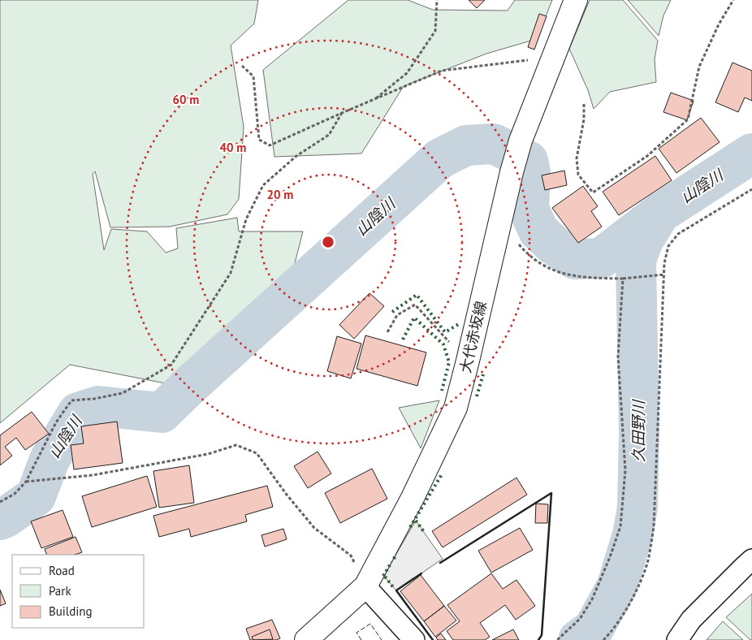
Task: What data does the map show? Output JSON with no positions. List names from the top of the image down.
{
  "streets": {
    "main road": ["大代赤坂線"]
  },
  "water": ["山陰川", "久田野川"],
  "legend": ["Road", "Park", "Building"],
  "rings": ["60 m", "40 m", "20 m"]
}
